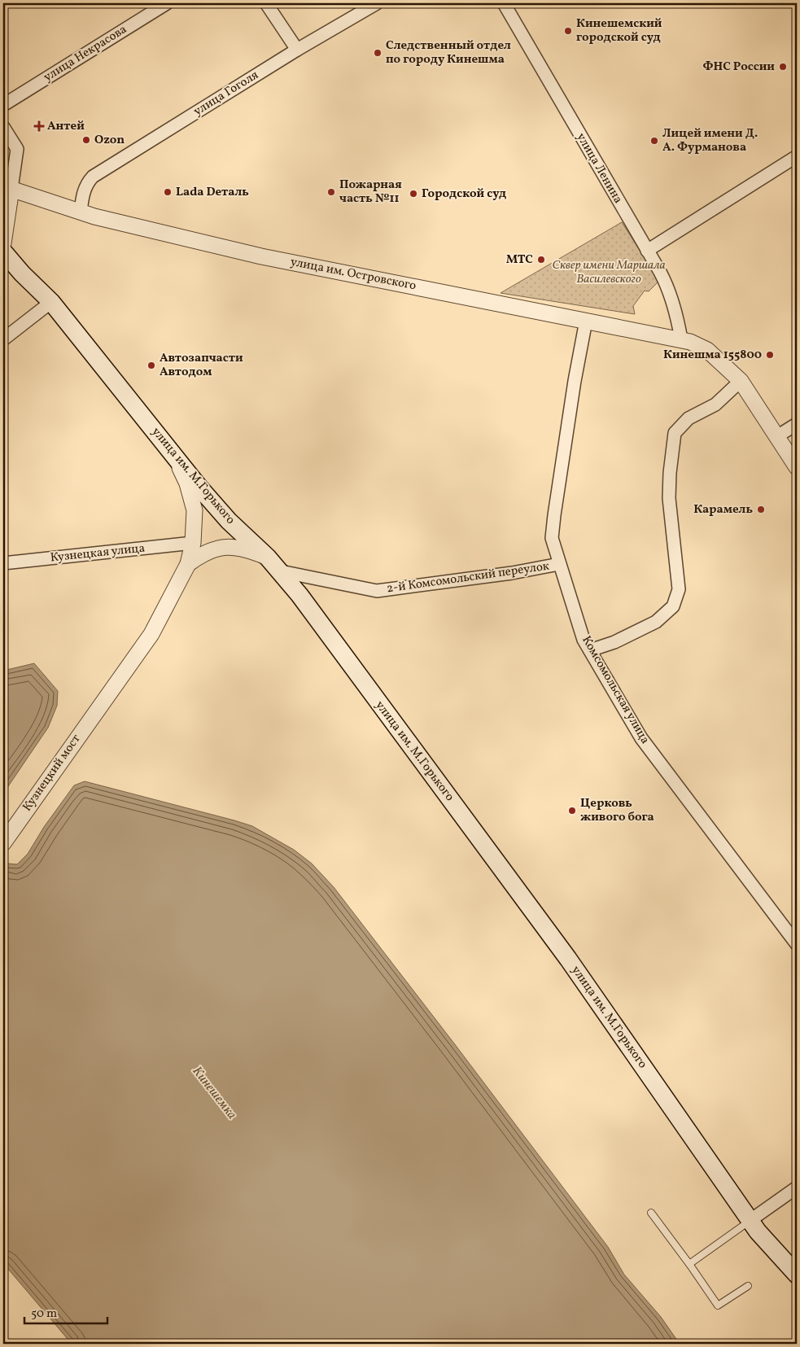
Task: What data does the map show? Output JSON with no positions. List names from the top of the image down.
{
  "streets": {
    "main road": ["улица им. М.Горького"],
    "street": [
      "улица Некрасова",
      "улица Гоголя",
      "улица Ленина",
      "улица им. Островского",
      "Кузнецкая улица",
      "2-й Комсомольский переулок",
      "Комсомольская улица",
      "Кузнецкий мост"
    ]
  },
  "crossings": [
    ["улица Гоголя", "улица им. Островского"],
    ["улица Ленина", "улица им. Островского"],
    ["улица им. Островского", "Комсомольская улица"],
    ["улица им. М.Горького", "2-й Комсомольский переулок"],
    ["улица им. М.Горького", "Кузнецкий мост"],
    ["Кузнецкая улица", "Кузнецкий мост"],
    ["2-й Комсомольский переулок", "Комсомольская улица"]
  ],
  "water": ["Кинешемка"],
  "parks": ["Сквер имени Маршала Василевского"],
  "places": {
    "other": [
      "Кинешемский городской суд",
      "Следственный отдел по городу Кинешма",
      "ФНС России",
      "Ozon",
      "Лицей имени Д. А. Фурманова",
      "Lada Dеталь",
      "Пожарная часть №11",
      "Городской суд",
      "МТС",
      "Кинешма 155800",
      "Автозапчасти Автодом",
      "Карамель",
      "Церковь живого бога"
    ],
    "health": ["Антей"]
  },
  "scale_bar": "50 m"
}
